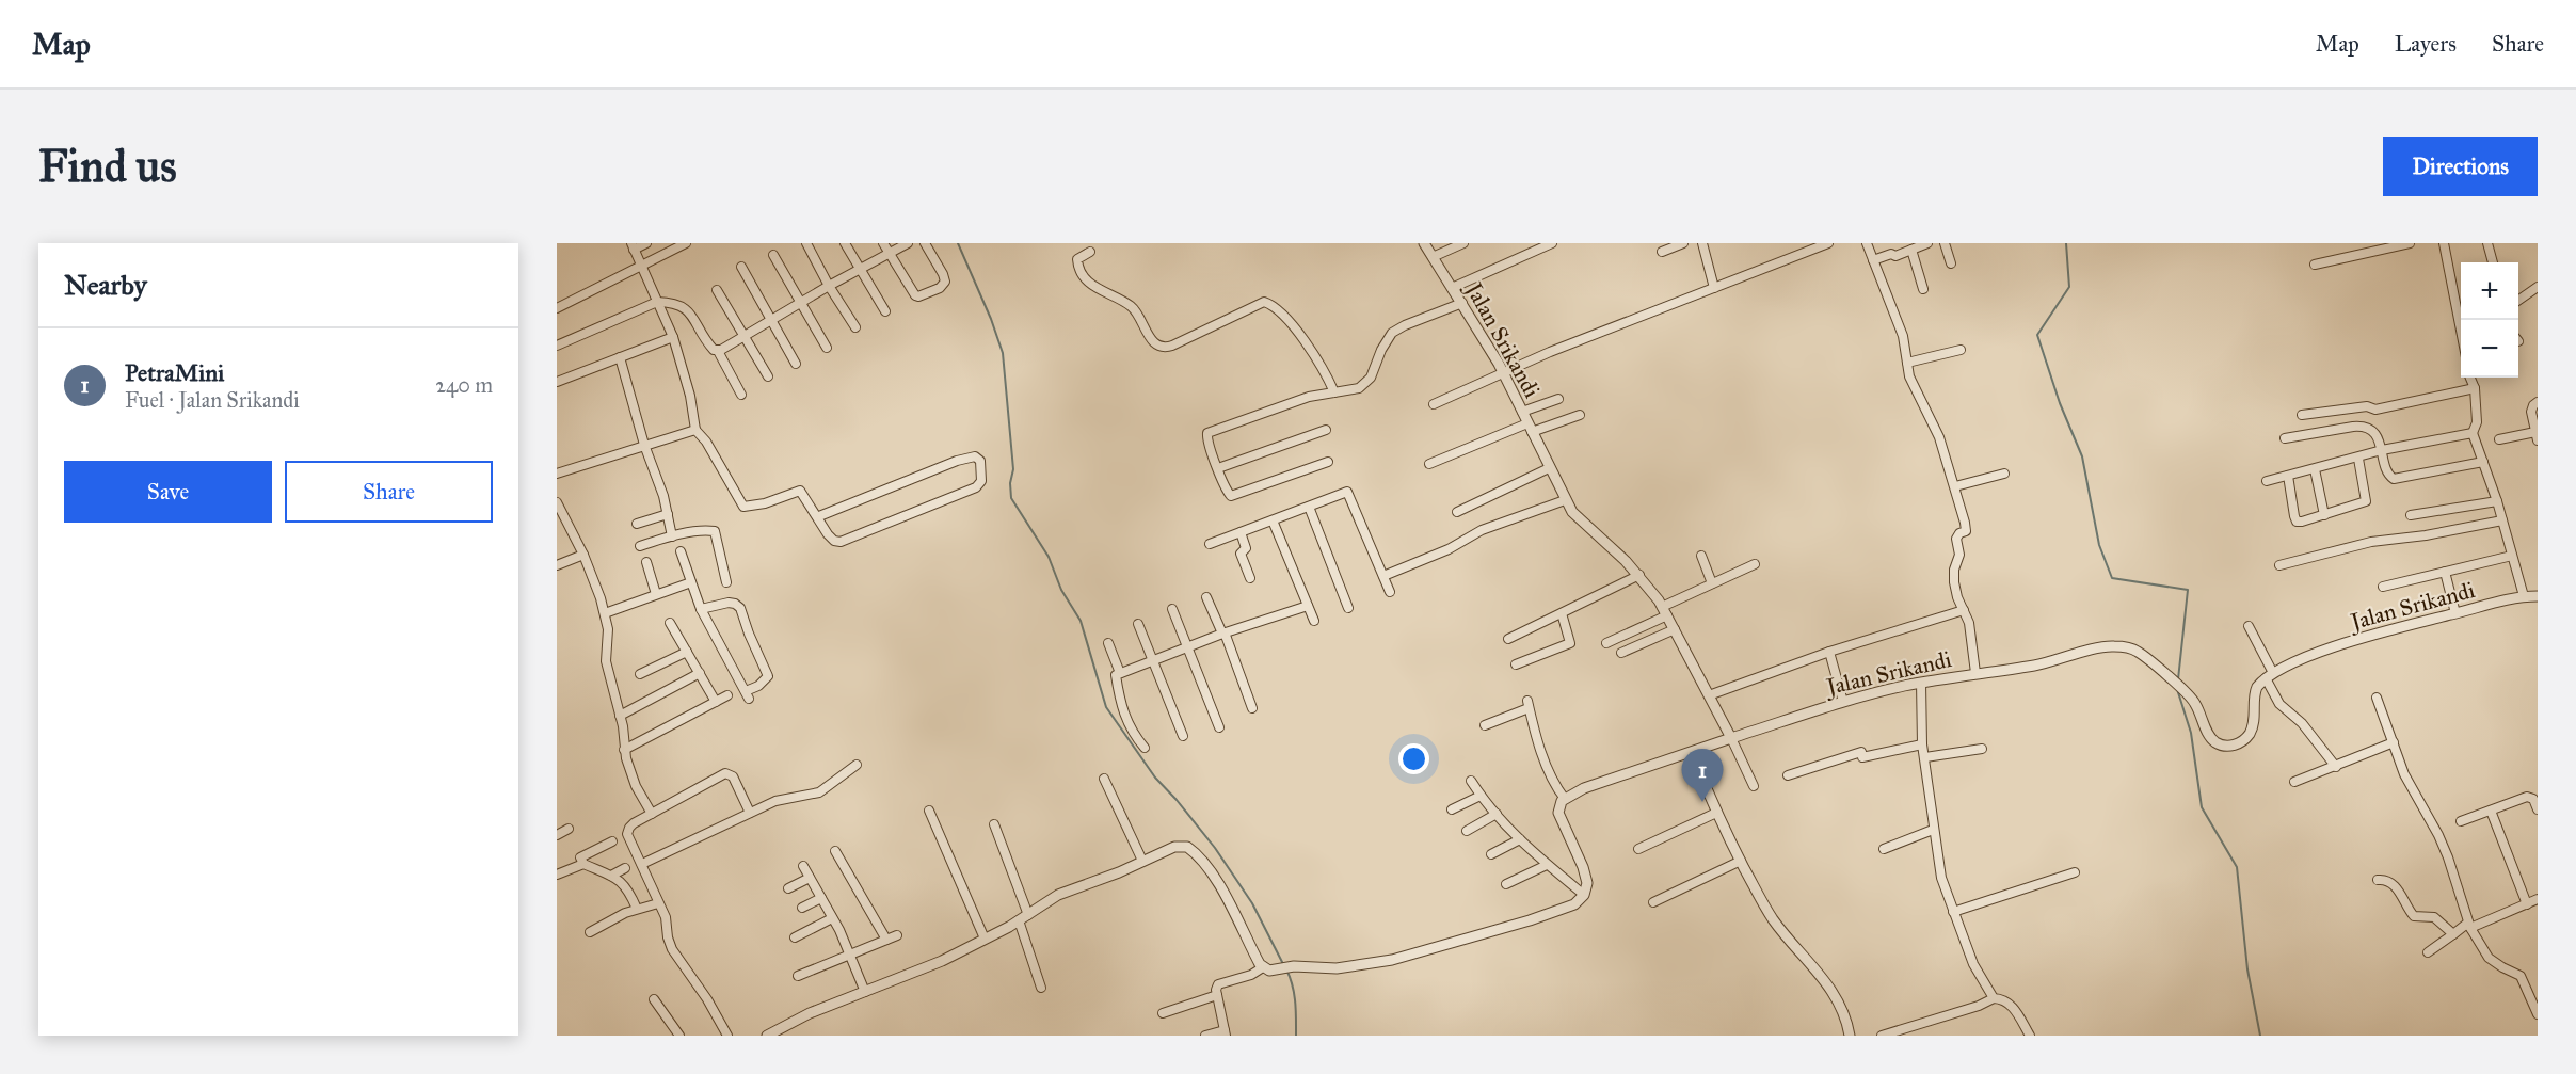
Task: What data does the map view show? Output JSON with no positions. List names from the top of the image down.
{
  "streets": {
    "street": ["Jalan Srikandi"]
  },
  "page": {
    "header": "Map",
    "nav": ["Map", "Layers", "Share"],
    "buttons": [
      "Directions",
      ["Save", "Share"]
    ],
    "title": "Find us",
    "heading": "Nearby",
    "map_buttons": ["+", "−"],
    "list": [
      {
        "mark": "1",
        "name": "PetraMini",
        "note": "Fuel · Jalan Srikandi",
        "value": "240 m"
      }
    ],
    "pins": "1"
  }
}
